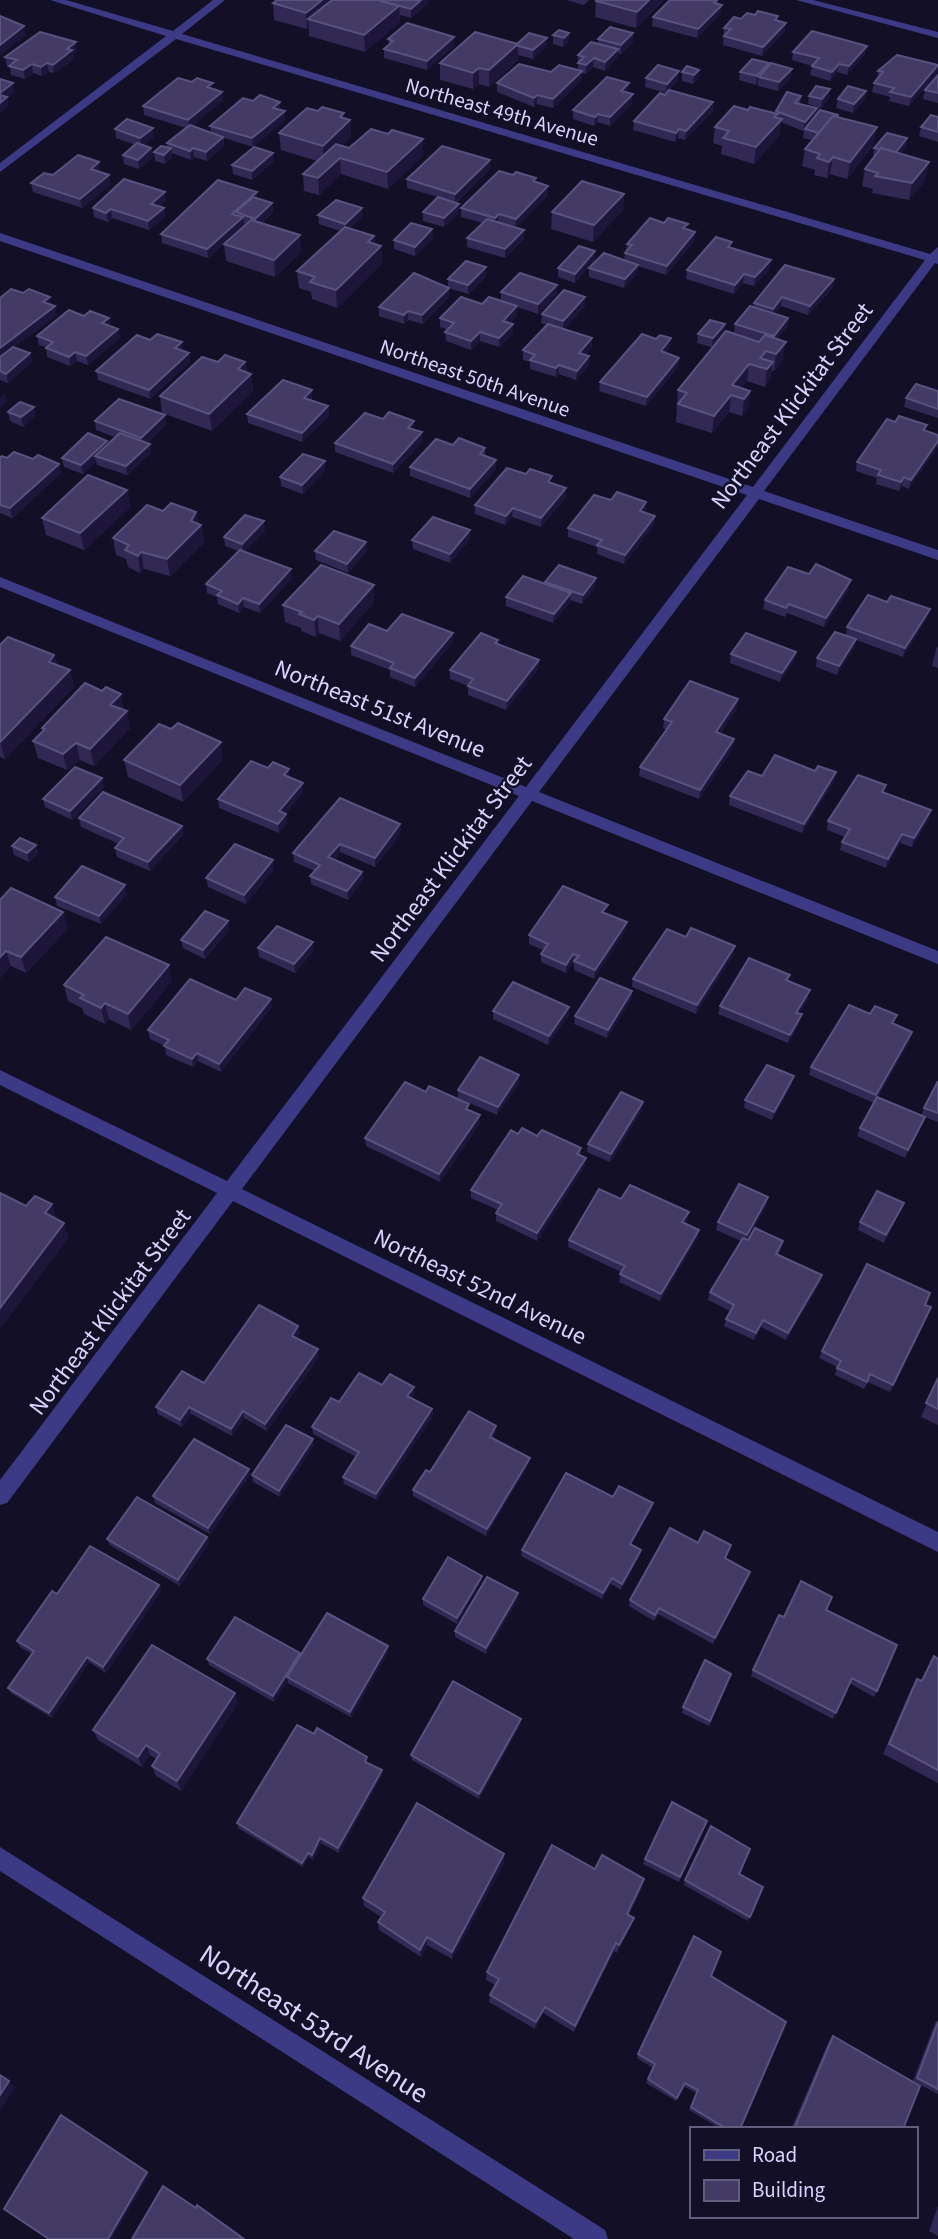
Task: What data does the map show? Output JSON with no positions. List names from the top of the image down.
{
  "streets": {
    "street": [
      "Northeast 49th Avenue",
      "Northeast 50th Avenue",
      "Northeast Klickitat Street",
      "Northeast 51st Avenue",
      "Northeast 52nd Avenue",
      "Northeast 53rd Avenue"
    ]
  },
  "crossings": [
    ["Northeast 49th Avenue", "Northeast Klickitat Street"],
    ["Northeast 50th Avenue", "Northeast Klickitat Street"],
    ["Northeast Klickitat Street", "Northeast 51st Avenue"],
    ["Northeast Klickitat Street", "Northeast 52nd Avenue"]
  ],
  "legend": ["Road", "Building"]
}
